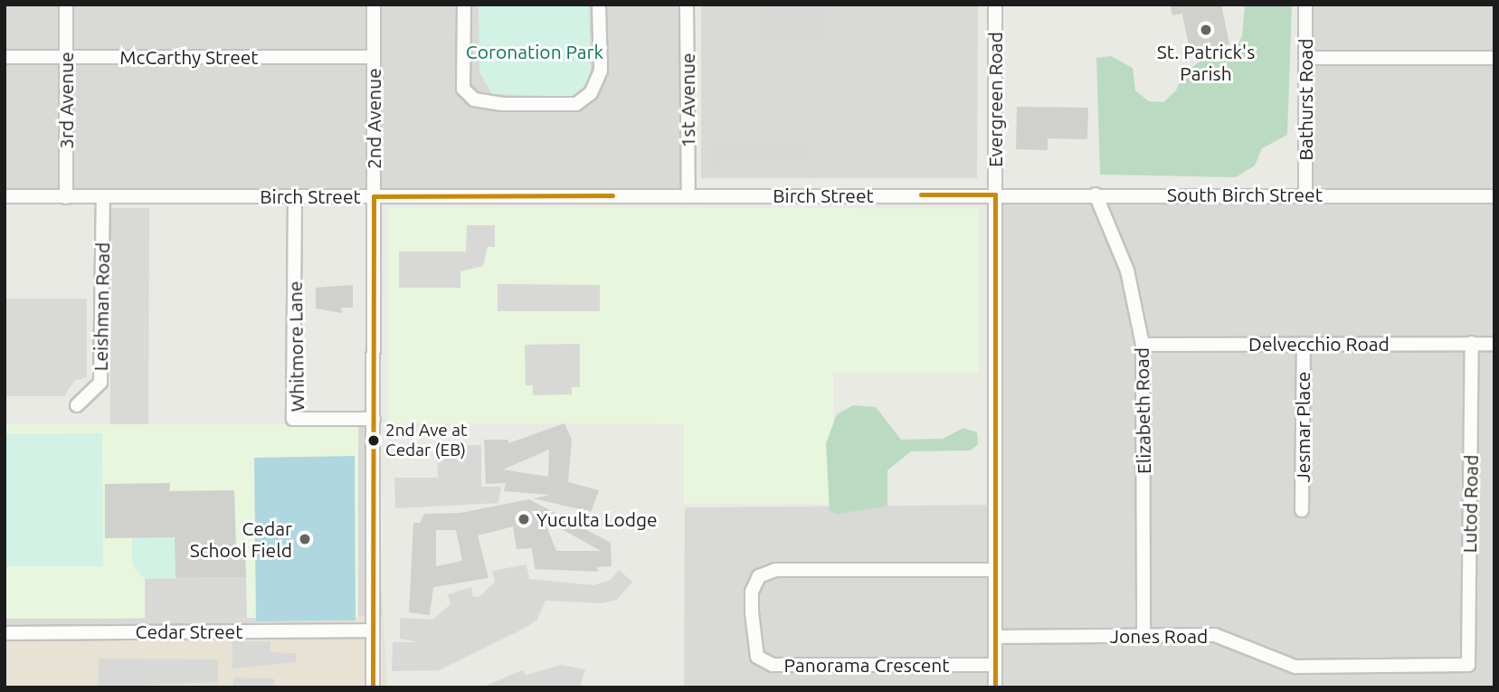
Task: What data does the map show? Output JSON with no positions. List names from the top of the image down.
{
  "streets": {
    "street": [
      "McCarthy Street",
      "Evergreen Road",
      "Bathurst Road",
      "3rd Avenue",
      "1st Avenue",
      "2nd Avenue",
      "South Birch Street",
      "Birch Street",
      "Leishman Road",
      "Delvecchio Road",
      "Whitmore Lane",
      "Elizabeth Road",
      "Jesmar Place",
      "Lutod Road",
      "Cedar Street",
      "Jones Road",
      "Panorama Crescent"
    ]
  },
  "crossings": [
    ["McCarthy Street", "3rd Avenue"],
    ["McCarthy Street", "2nd Avenue"],
    ["Evergreen Road", "South Birch Street"],
    ["Evergreen Road", "Birch Street"],
    ["Evergreen Road", "Jones Road"],
    ["Evergreen Road", "Panorama Crescent"],
    ["Bathurst Road", "South Birch Street"],
    ["3rd Avenue", "Birch Street"],
    ["1st Avenue", "Birch Street"],
    ["2nd Avenue", "Birch Street"],
    ["2nd Avenue", "Whitmore Lane"],
    ["2nd Avenue", "Cedar Street"],
    ["South Birch Street", "Birch Street"],
    ["South Birch Street", "Elizabeth Road"],
    ["Birch Street", "Leishman Road"],
    ["Birch Street", "Whitmore Lane"],
    ["Delvecchio Road", "Elizabeth Road"],
    ["Delvecchio Road", "Jesmar Place"],
    ["Delvecchio Road", "Lutod Road"],
    ["Elizabeth Road", "Jones Road"],
    ["Lutod Road", "Jones Road"]
  ],
  "parks": ["Coronation Park"],
  "places": [
    "St. Patrick's Parish",
    "2nd Ave at Cedar (EB)",
    "Yuculta Lodge",
    "Cedar School Field"
  ]
}
